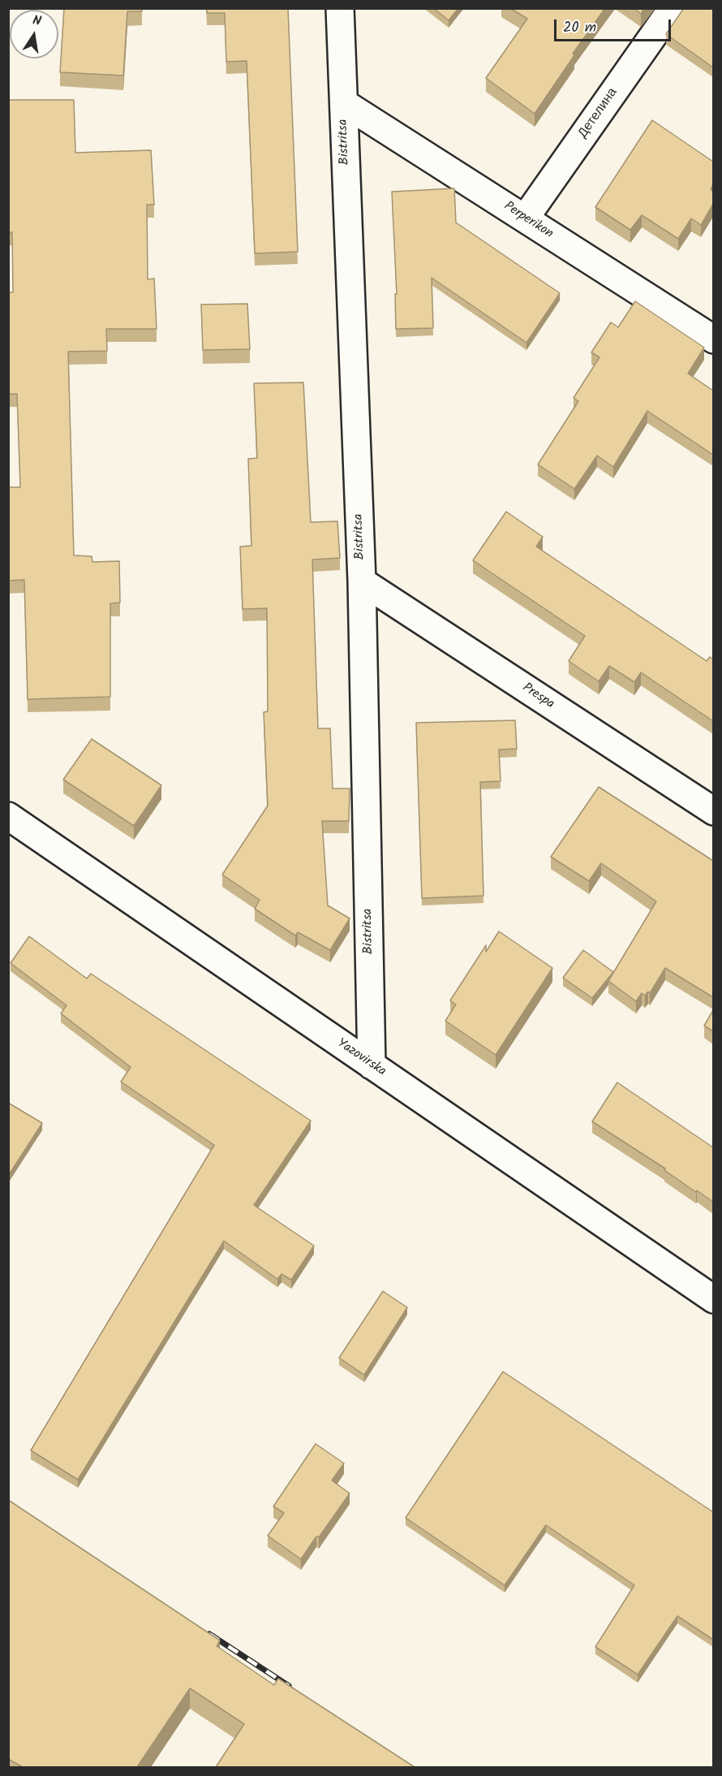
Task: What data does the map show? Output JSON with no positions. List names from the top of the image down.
{
  "streets": {
    "street": [
      "Детелина",
      "Bistritsa",
      "Perperikon",
      "Prespa",
      "Yazovirska"
    ]
  },
  "crossings": [
    ["Детелина", "Perperikon"],
    ["Bistritsa", "Perperikon"],
    ["Bistritsa", "Prespa"],
    ["Bistritsa", "Yazovirska"]
  ],
  "scale_bar": "20 m",
  "north": "top"
}
